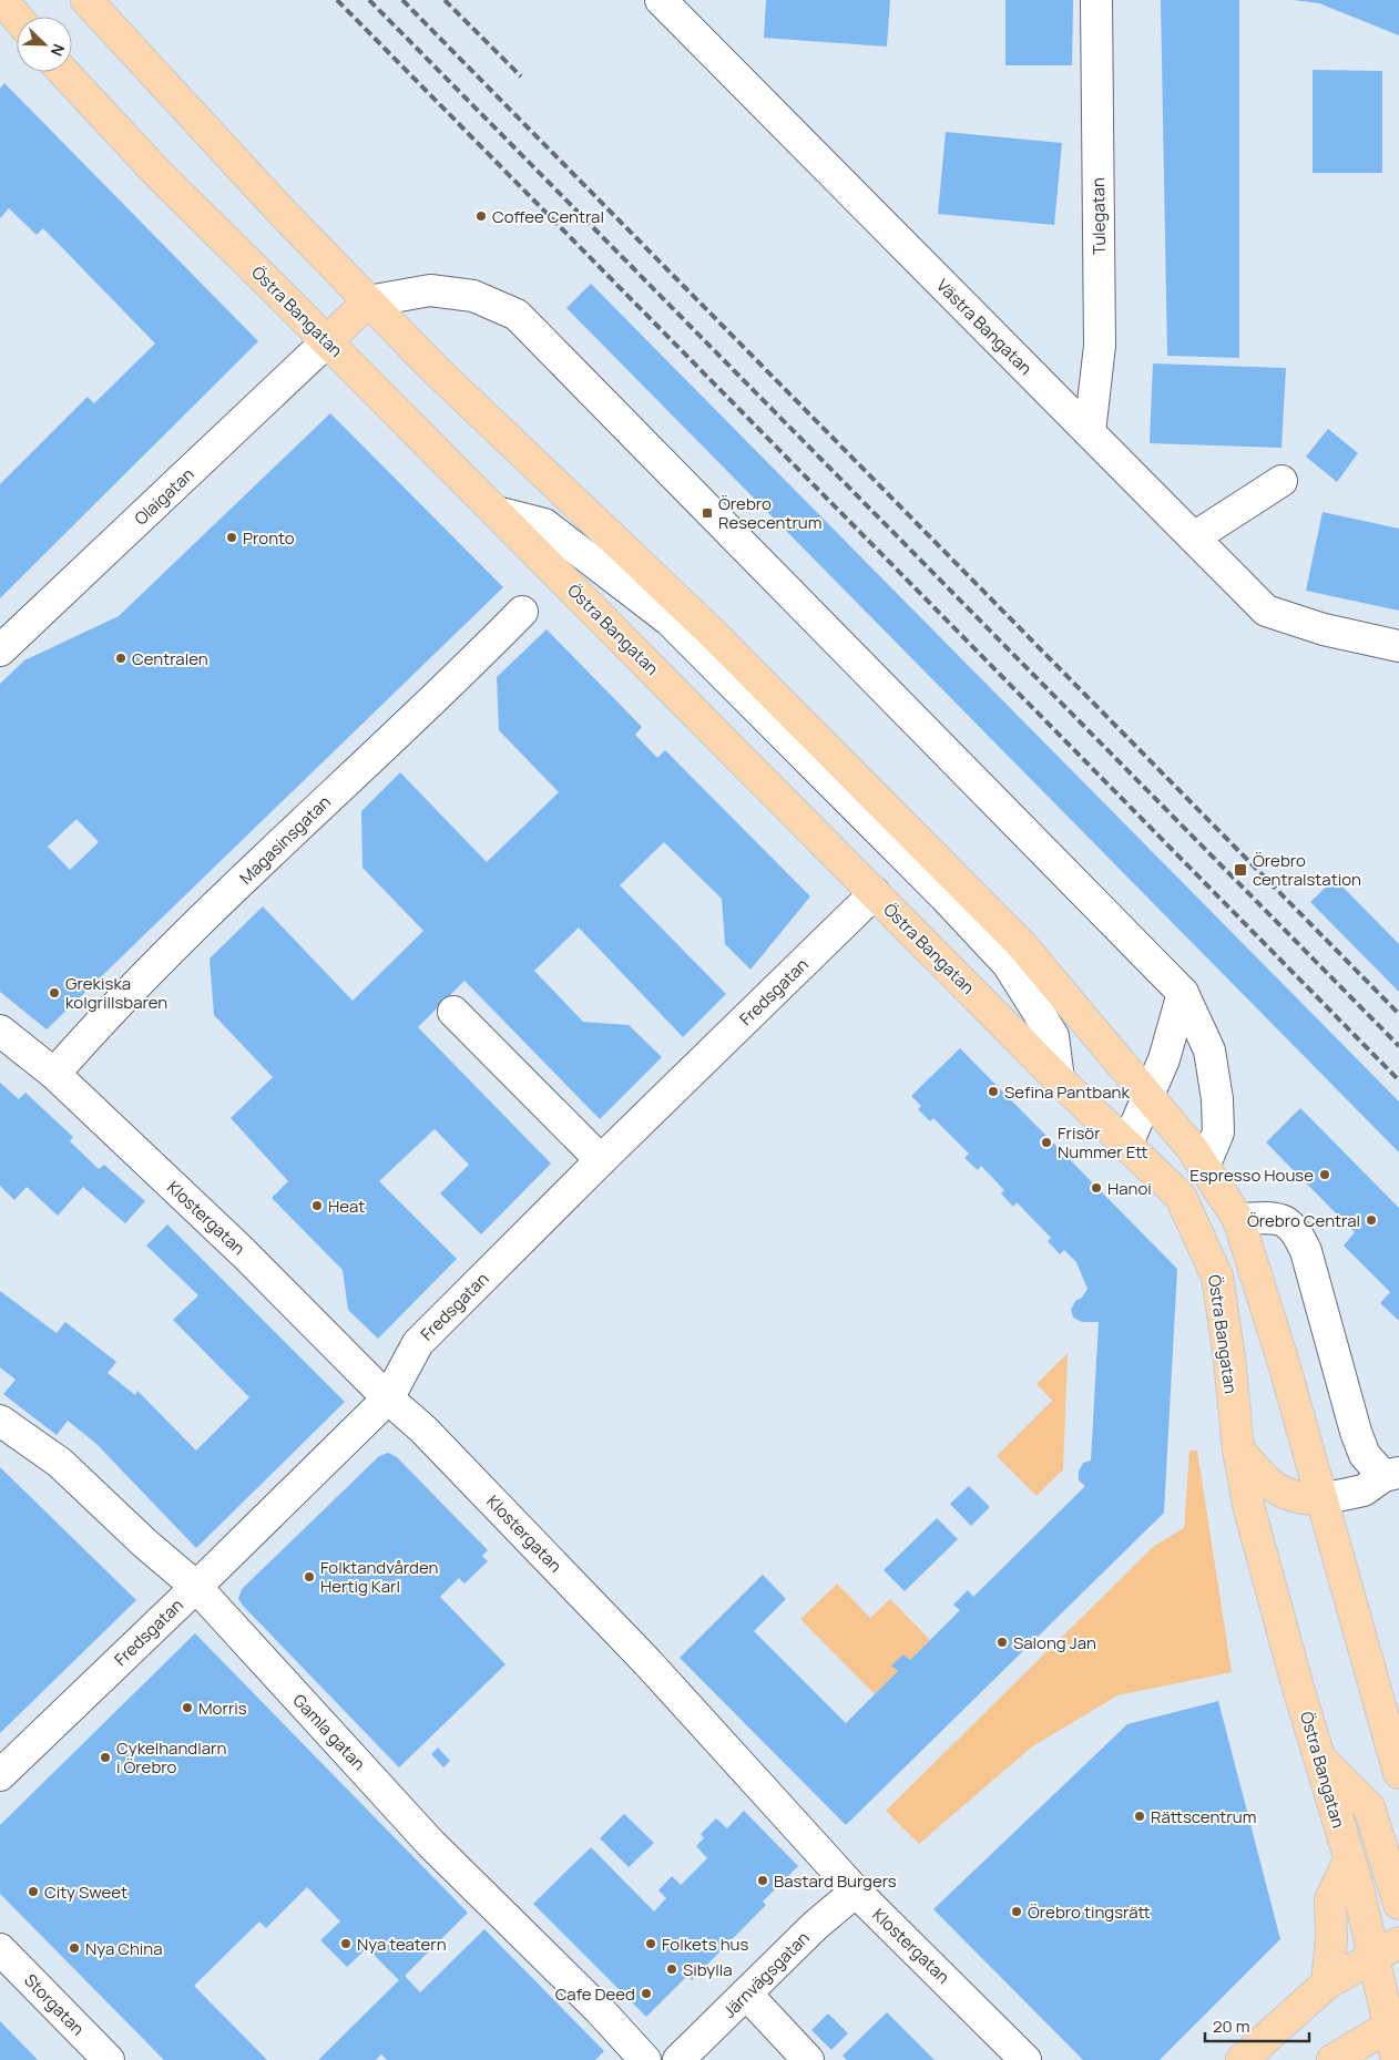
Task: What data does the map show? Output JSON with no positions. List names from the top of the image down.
{
  "streets": {
    "main road": ["Östra Bangatan"],
    "street": [
      "Tulegatan",
      "Västra Bangatan",
      "Olaigatan",
      "Magasinsgatan",
      "Fredsgatan",
      "Klostergatan",
      "Gamla gatan",
      "Järnvägsgatan",
      "Storgatan"
    ]
  },
  "crossings": [
    ["Tulegatan", "Västra Bangatan"],
    ["Östra Bangatan", "Olaigatan"],
    ["Östra Bangatan", "Fredsgatan"],
    ["Magasinsgatan", "Klostergatan"],
    ["Fredsgatan", "Klostergatan"],
    ["Fredsgatan", "Gamla gatan"],
    ["Klostergatan", "Järnvägsgatan"]
  ],
  "places": {
    "other": [
      "Coffee Central",
      "Pronto",
      "Centralen",
      "Grekiska kolgrillsbaren",
      "Sefina Pantbank",
      "Frisör Nummer Ett",
      "Espresso House",
      "Hanoi",
      "Heat",
      "Örebro Central",
      "Folktandvården Hertig Karl",
      "Salong Jan",
      "Morris",
      "Cykelhandlarn i Örebro",
      "Rättscentrum",
      "Bastard Burgers",
      "City Sweet",
      "Örebro tingsrätt",
      "Nya teatern",
      "Folkets hus",
      "Nya China",
      "Sibylla",
      "Cafe Deed"
    ],
    "transit": ["Örebro Resecentrum", "Örebro centralstation"]
  },
  "scale_bar": "20 m",
  "north": "bottom right"
}
